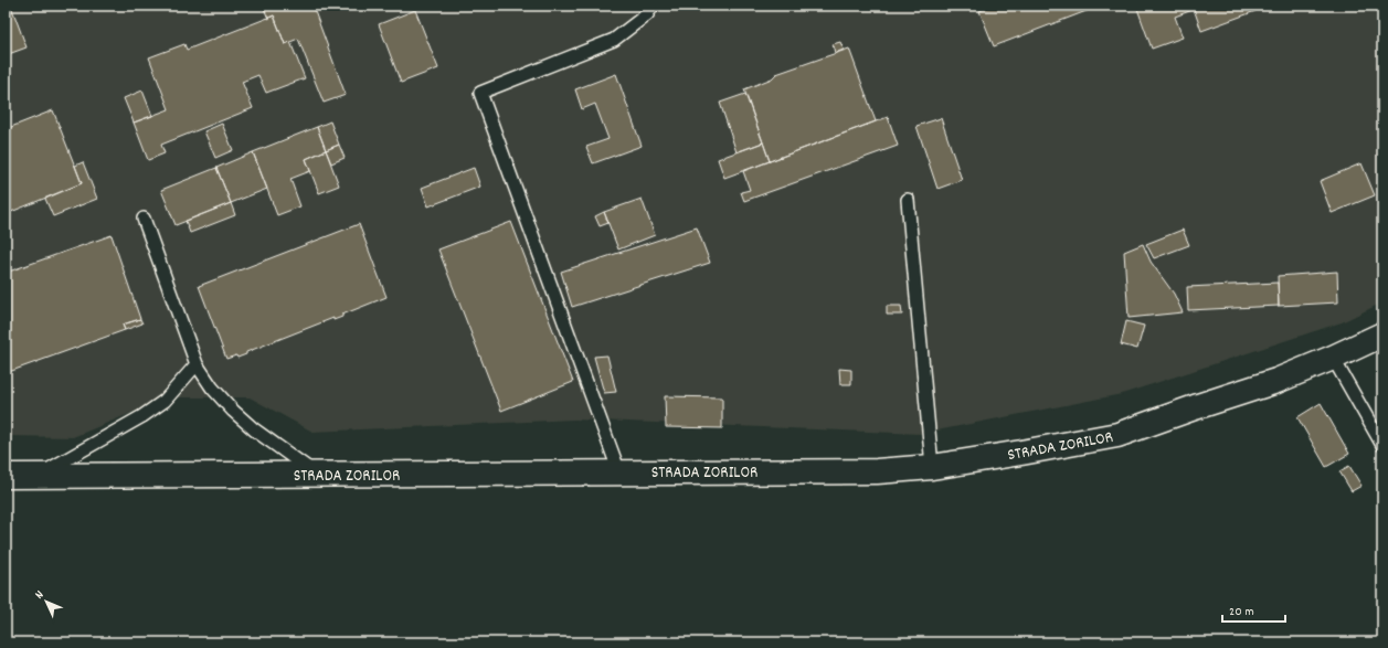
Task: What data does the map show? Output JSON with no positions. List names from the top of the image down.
{
  "streets": {
    "street": ["STRADA ZORILOR"]
  },
  "scale_bar": "20 m",
  "north": "top left"
}
